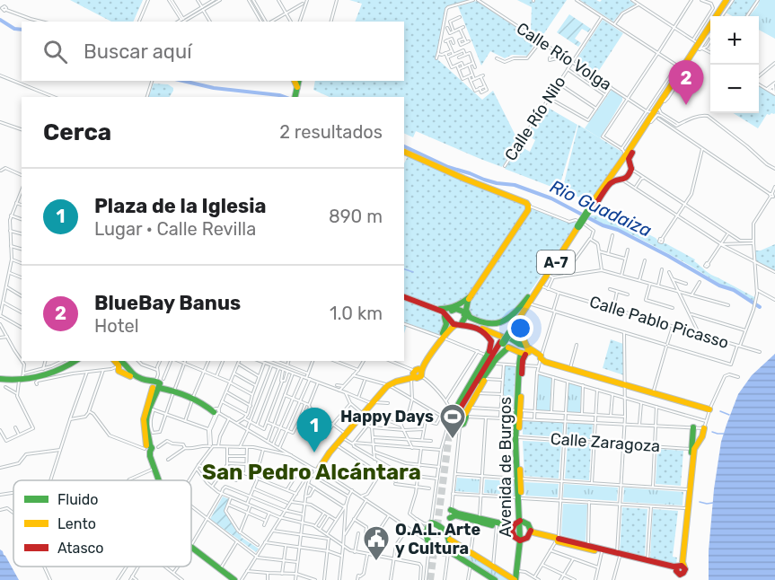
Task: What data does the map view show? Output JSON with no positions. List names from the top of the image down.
{
  "streets": {
    "main road": ["A-7", "Avenida de Burgos"],
    "street": [
      "Calle Río Volga",
      "Calle Río Nilo",
      "Calle Pablo Picasso",
      "Calle Zaragoza"
    ]
  },
  "crossings": [
    ["Calle Río Volga", "Calle Río Nilo"],
    ["Calle Río Volga", "A-7"],
    ["A-7", "Calle Pablo Picasso"],
    ["Calle Zaragoza", "Avenida de Burgos"]
  ],
  "districts": ["San Pedro Alcántara"],
  "water": ["Rio Guadaiza"],
  "places": {
    "sports": ["Happy Days"],
    "public building": ["O.A.L. Arte y Cultura"]
  },
  "legend": ["Fluido", "Lento", "Atasco"],
  "page": {
    "map_buttons": ["+", "−"],
    "search": "Buscar aquí",
    "pins": ["2", "1"],
    "heading": ["Cerca", "2 resultados"],
    "list": [
      {
        "mark": "1",
        "name": "Plaza de la Iglesia",
        "note": "Lugar · Calle Revilla",
        "value": "890 m"
      },
      {
        "mark": "2",
        "name": "BlueBay Banus",
        "note": "Hotel",
        "value": "1.0 km"
      }
    ]
  }
}
